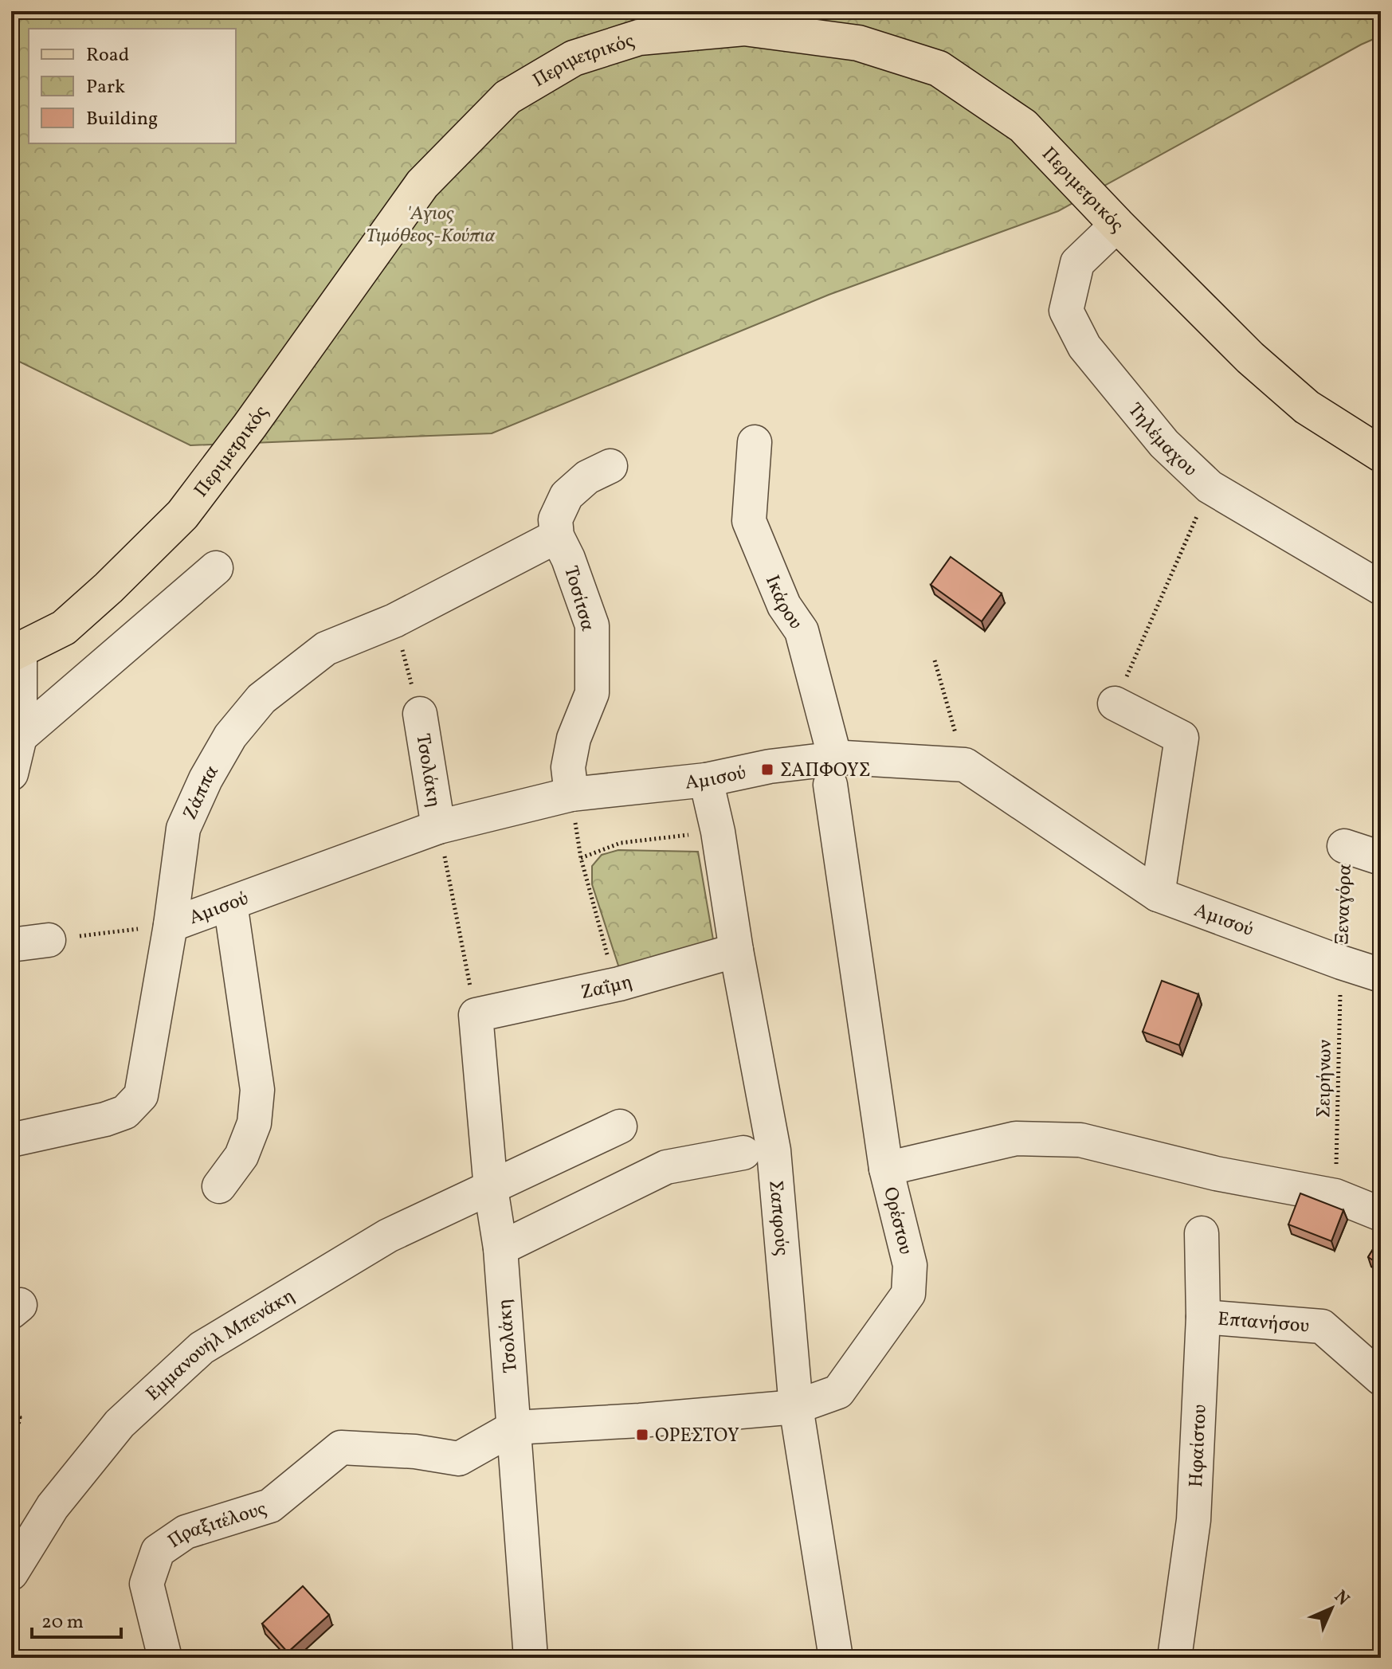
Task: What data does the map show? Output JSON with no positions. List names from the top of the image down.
{
  "streets": {
    "main road": ["Περιμετρικός"],
    "street": [
      "Τηλέμαχου",
      "Τοσίτσα",
      "Ικάρου",
      "Τσολάκη",
      "Αμισού",
      "Ζάππα",
      "Ξεναγόρα",
      "Ζαΐμη",
      "Σαπφούς",
      "Ορέστου",
      "Επτανήσου",
      "Εμμανουήλ Μπενάκη",
      "Ηφαίστου",
      "Πραξιτέλους"
    ],
    "path": ["Σειρήνων"]
  },
  "crossings": [
    ["Περιμετρικός", "Τηλέμαχου"],
    ["Τοσίτσα", "Αμισού"],
    ["Τοσίτσα", "Ζάππα"],
    ["Ικάρου", "Αμισού"],
    ["Ικάρου", "Ορέστου"],
    ["Τσολάκη", "Αμισού"],
    ["Τσολάκη", "Ζαΐμη"],
    ["Τσολάκη", "Ορέστου"],
    ["Τσολάκη", "Εμμανουήλ Μπενάκη"],
    ["Τσολάκη", "Πραξιτέλους"],
    ["Αμισού", "Ζάππα"],
    ["Αμισού", "Ξεναγόρα"],
    ["Αμισού", "Σειρήνων"],
    ["Αμισού", "Σαπφούς"],
    ["Ξεναγόρα", "Σειρήνων"],
    ["Ζαΐμη", "Σαπφούς"],
    ["Σειρήνων", "Ορέστου"],
    ["Σαπφούς", "Ορέστου"],
    ["Ορέστου", "Πραξιτέλους"],
    ["Επτανήσου", "Ηφαίστου"]
  ],
  "parks": ["'Αγιος Τιμόθεος-Κούπια"],
  "places": {
    "transit": ["ΣΑΠΦΟΥΣ", "ΟΡΕΣΤΟΥ"]
  },
  "legend": ["Road", "Park", "Building"],
  "scale_bar": "20 m",
  "north": "top right"
}
